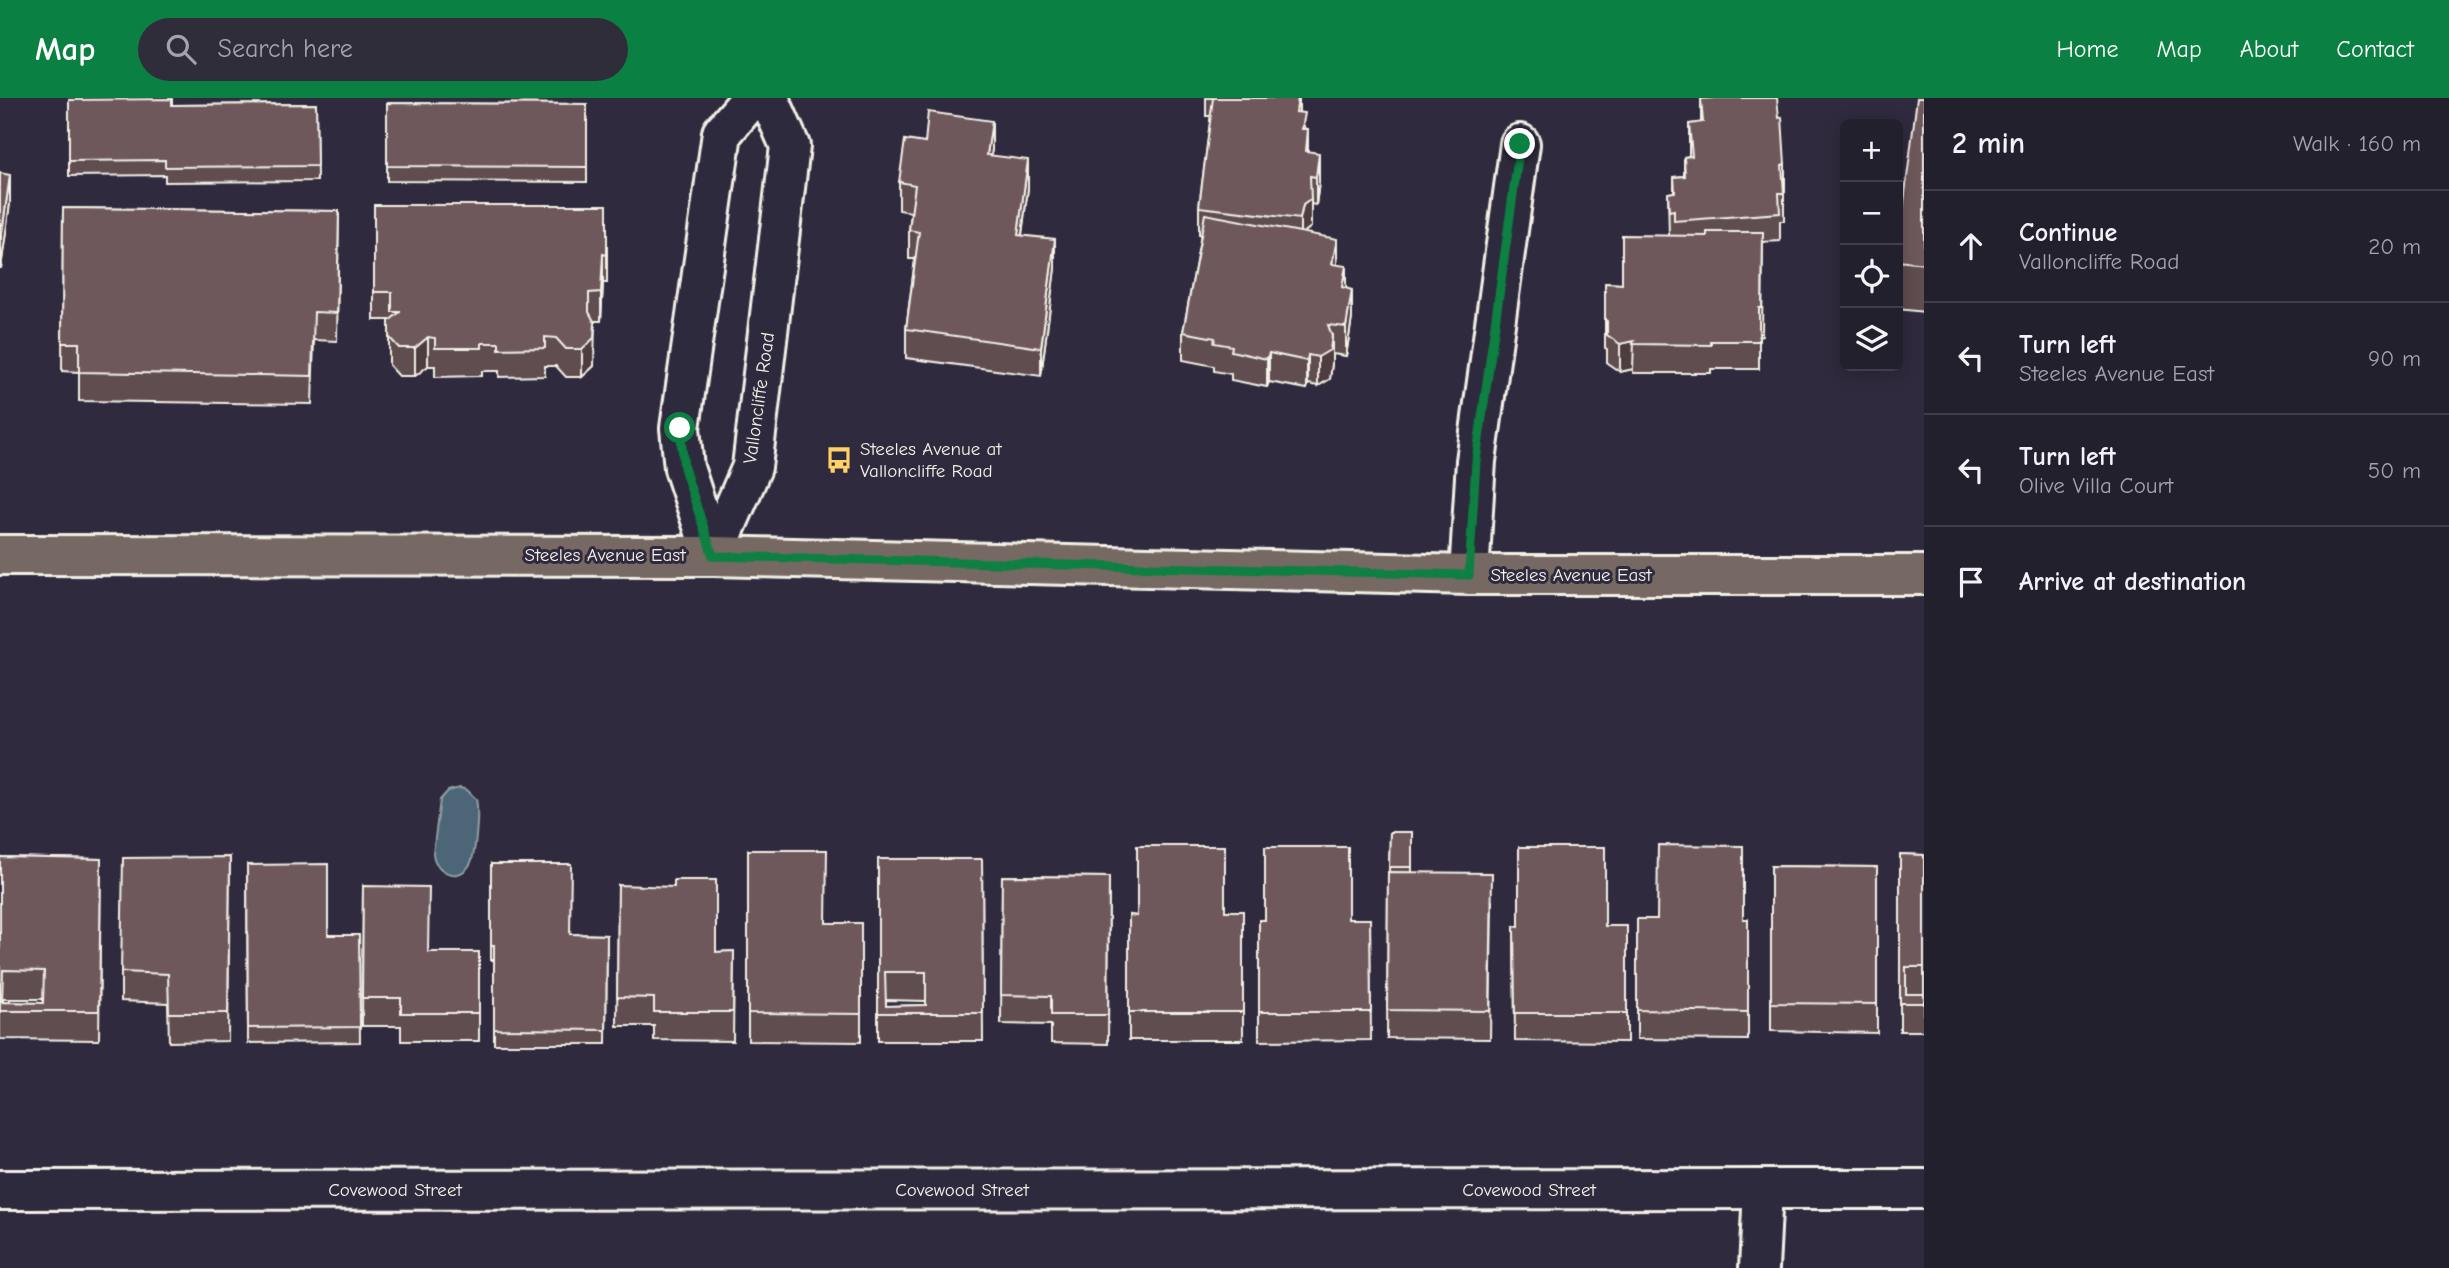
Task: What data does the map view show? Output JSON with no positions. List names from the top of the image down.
{
  "streets": {
    "main road": ["Steeles Avenue East"],
    "street": ["Valloncliffe Road", "Covewood Street"]
  },
  "crossings": [
    ["Valloncliffe Road", "Steeles Avenue East"]
  ],
  "places": {
    "bus stop": ["Steeles Avenue at Valloncliffe Road"]
  },
  "page": {
    "header": "Map",
    "search": "Search here",
    "nav": [
      "Home",
      "Map",
      "About",
      "Contact"
    ],
    "heading": ["2 min", "Walk · 160 m"],
    "map_buttons": ["+", "−"],
    "list": [
      ["Continue", "Valloncliffe Road", "20 m"],
      ["Turn left", "Steeles Avenue East", "90 m"],
      ["Turn left", "Olive Villa Court", "50 m"],
      "Arrive at destination"
    ]
  }
}
